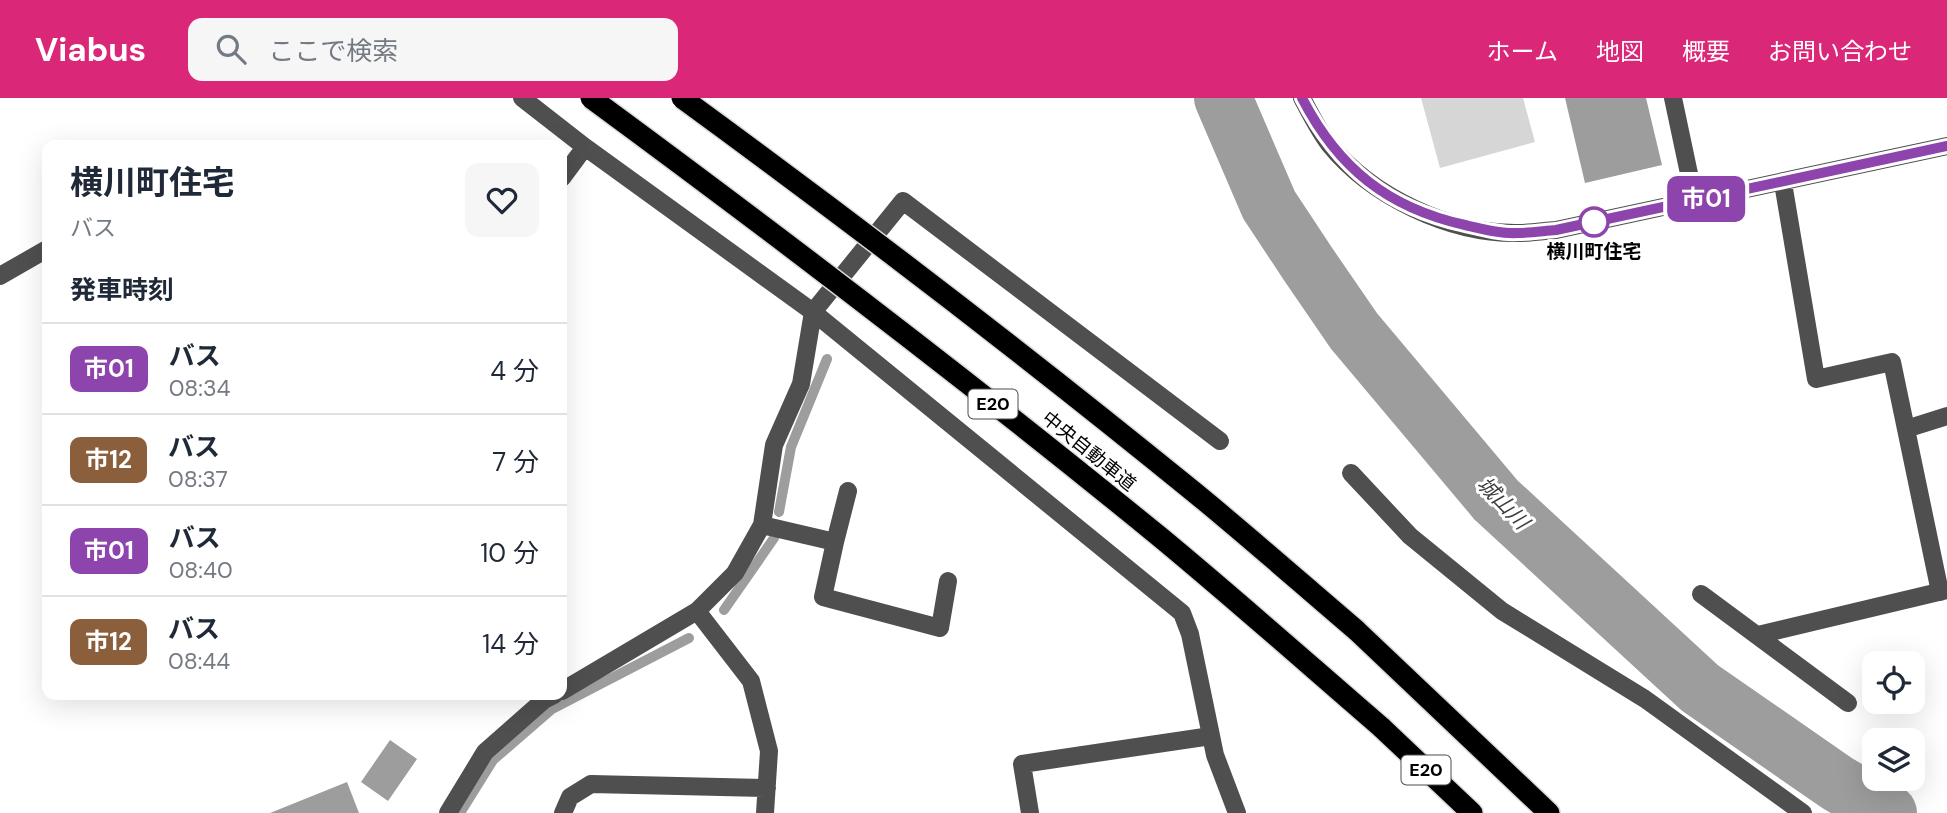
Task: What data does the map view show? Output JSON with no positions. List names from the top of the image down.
{
  "streets": {
    "highway": ["E20", "中央自動車道"]
  },
  "water": ["城山川"],
  "places": ["横川町住宅"],
  "lines": ["bus line 市01"],
  "page": {
    "header": "Viabus",
    "search": "ここで検索",
    "nav": [
      "ホーム",
      "地図",
      "概要",
      "お問い合わせ"
    ],
    "on_map": "市01",
    "heading": [
      ["横川町住宅", "バス"],
      "発車時刻"
    ],
    "list": [
      {
        "mark": "市01",
        "name": "バス",
        "note": "08:34",
        "value": "4 分"
      },
      {
        "mark": "市12",
        "name": "バス",
        "note": "08:37",
        "value": "7 分"
      },
      {
        "mark": "市01",
        "name": "バス",
        "note": "08:40",
        "value": "10 分"
      },
      {
        "mark": "市12",
        "name": "バス",
        "note": "08:44",
        "value": "14 分"
      }
    ]
  }
}
